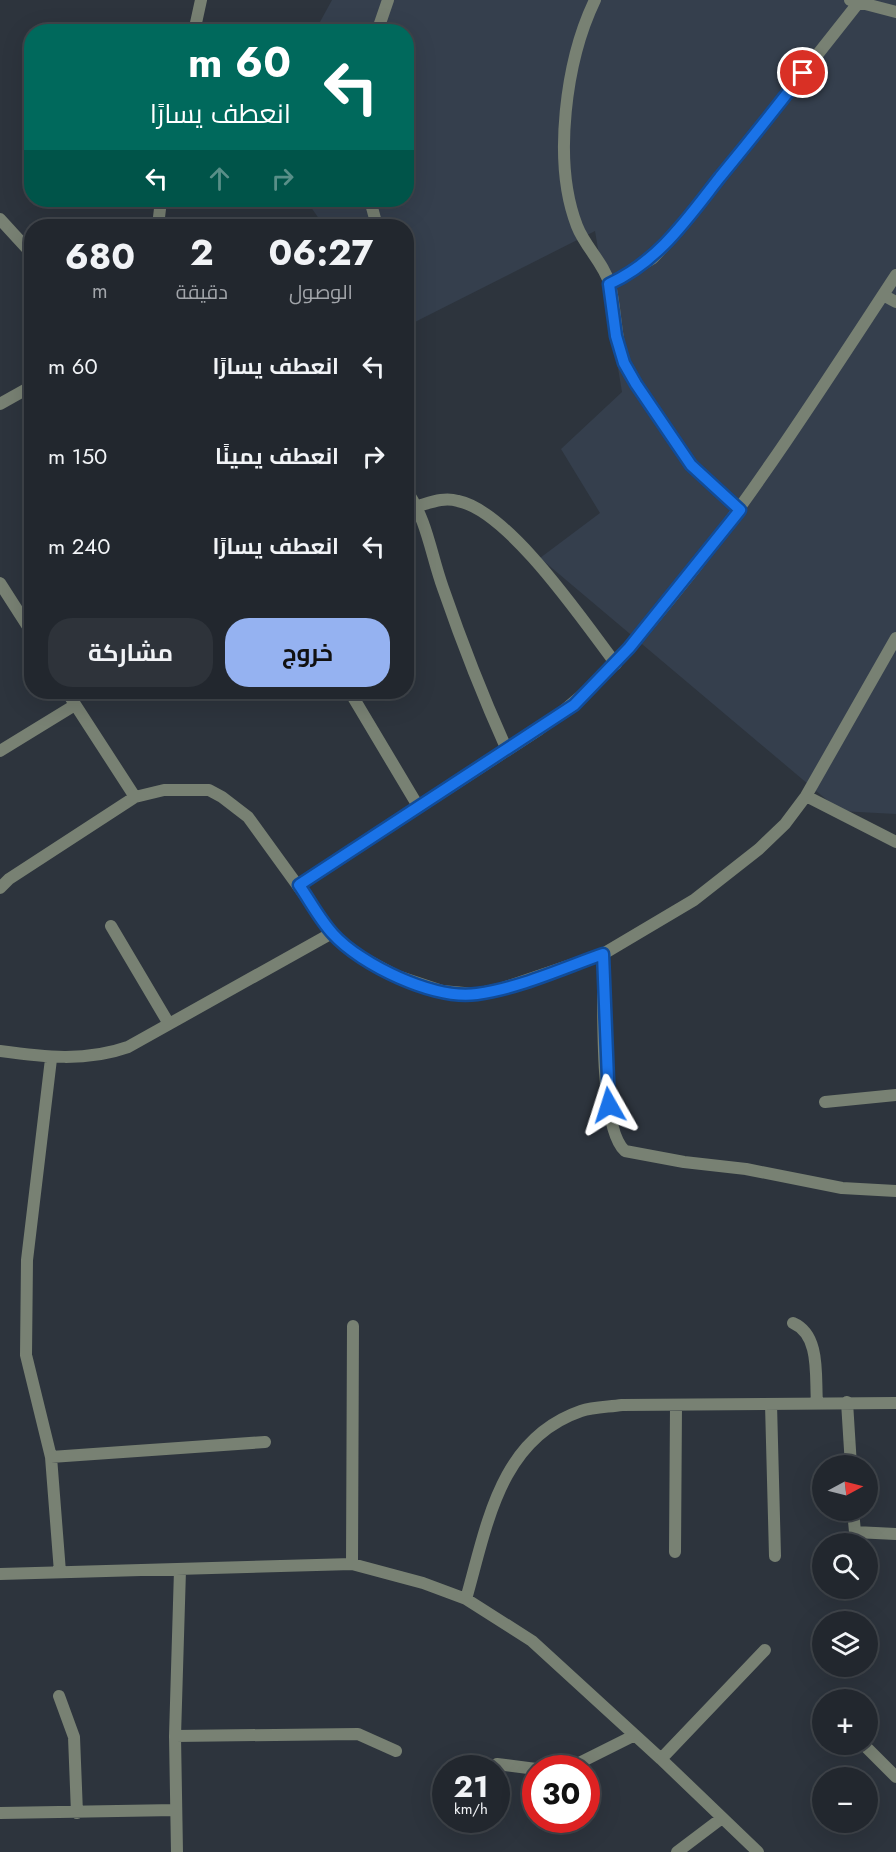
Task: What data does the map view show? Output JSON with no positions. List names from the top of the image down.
{
  "north": "right",
  "page": {
    "turn": ["60 m", "انعطف يسارًا"],
    "eta": [
      "06:27",
      "الوصول",
      "2",
      "دقيقة",
      "680",
      "m"
    ],
    "list": [
      {
        "name": "انعطف يسارًا",
        "value": "60 m"
      },
      {
        "name": "انعطف يمينًا",
        "value": "150 m"
      },
      {
        "name": "انعطف يسارًا",
        "value": "240 m"
      }
    ],
    "buttons": ["خروج", "مشاركة"],
    "map_buttons": ["+", "−"],
    "speed": "21 km/h",
    "limit": "30"
  }
}
